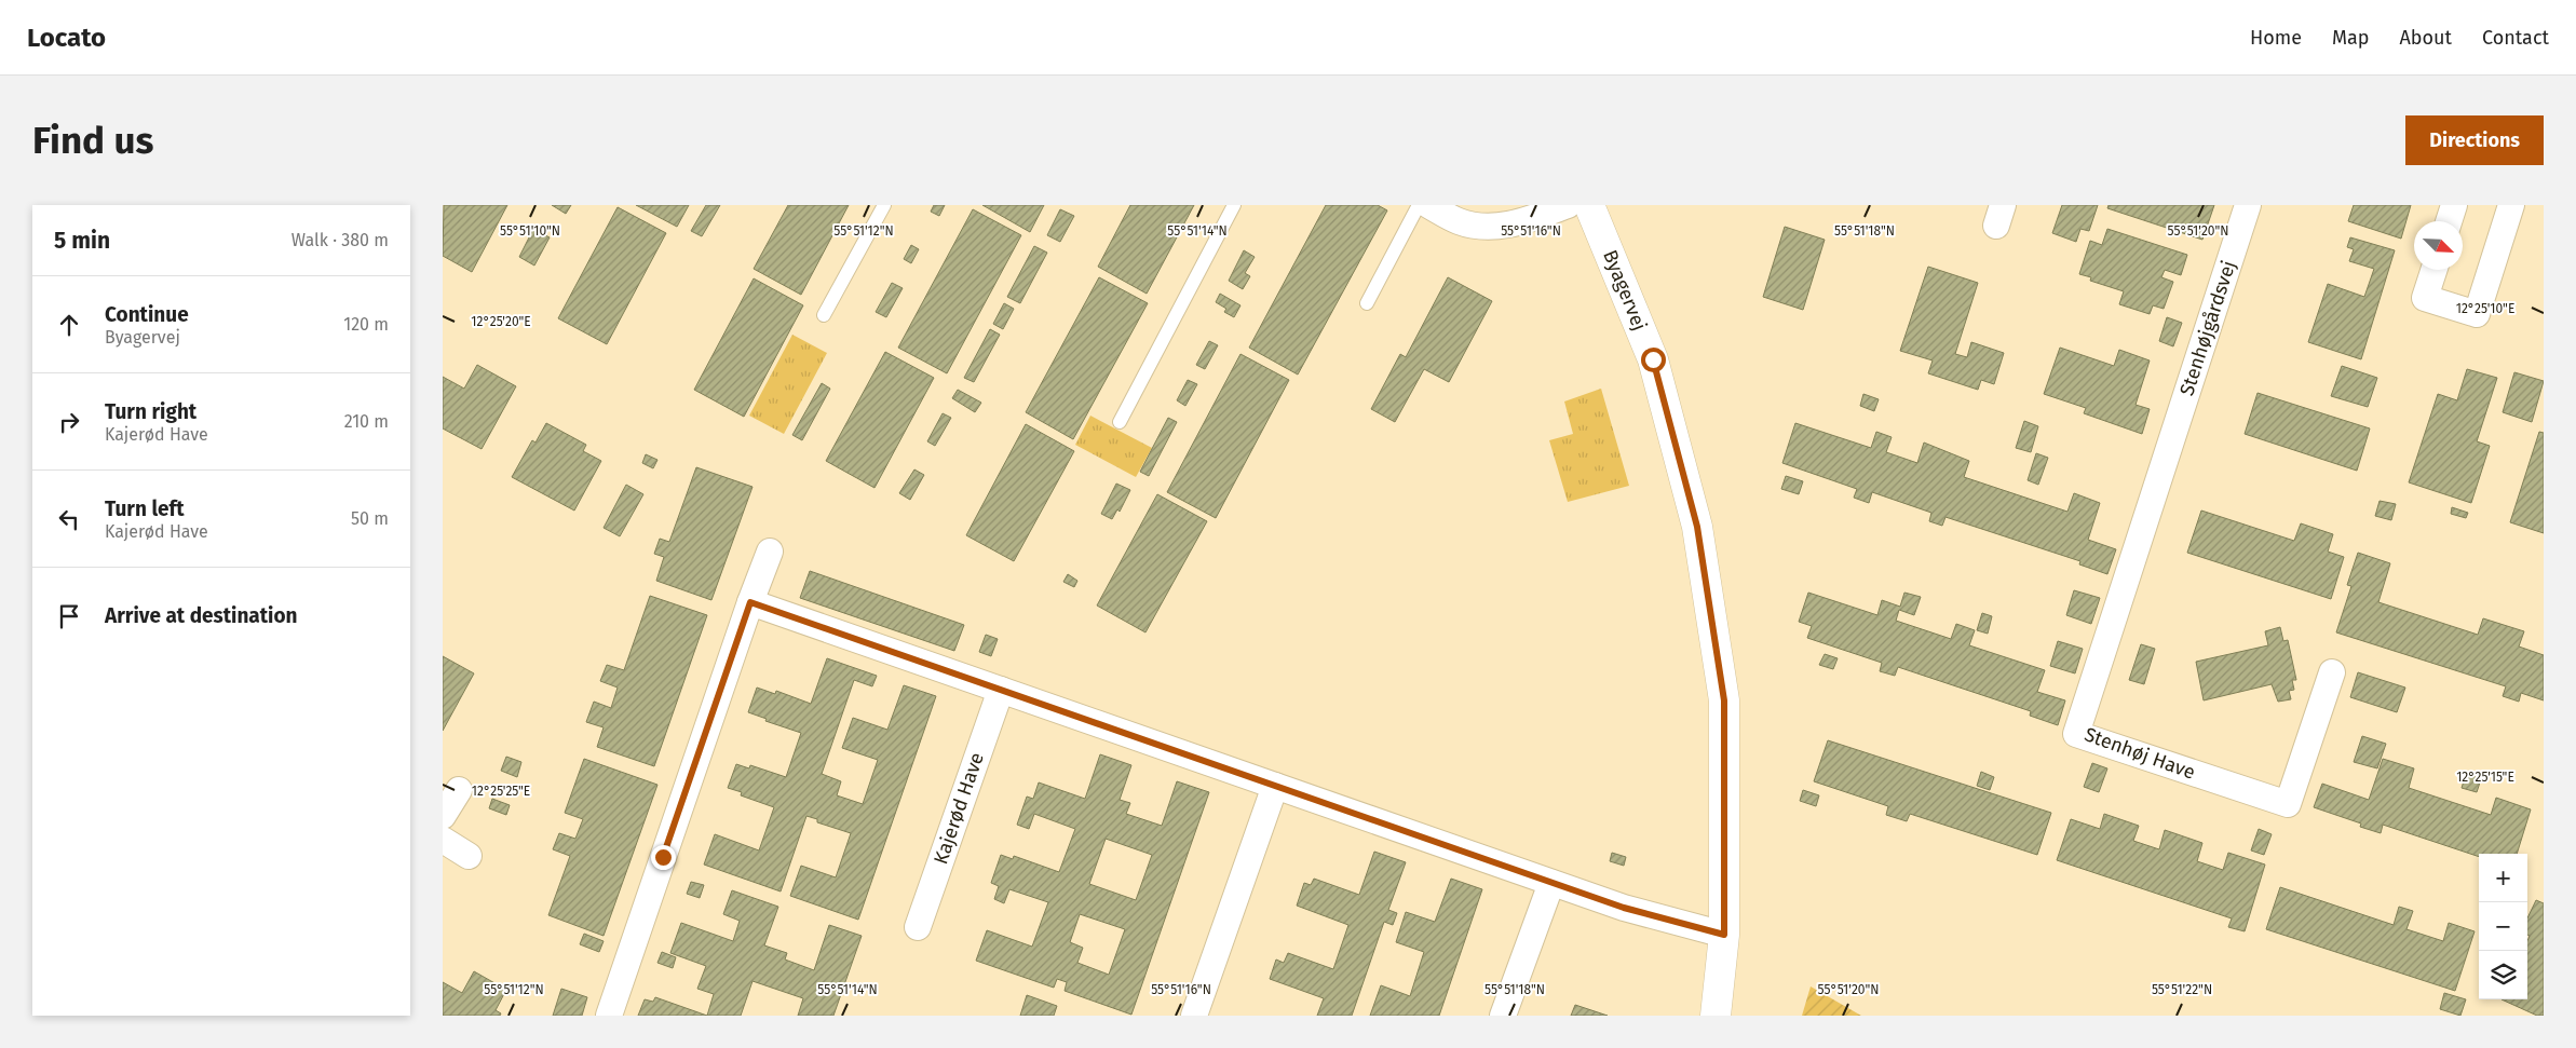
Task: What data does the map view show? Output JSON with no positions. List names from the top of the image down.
{
  "streets": {
    "street": [
      "Byagervej",
      "Stenhøjgårdsvej",
      "Stenhøj Have",
      "Kajerød Have"
    ]
  },
  "crossings": [
    ["Stenhøjgårdsvej", "Stenhøj Have"]
  ],
  "north": "bottom right",
  "page": {
    "header": "Locato",
    "nav": [
      "Home",
      "Map",
      "About",
      "Contact"
    ],
    "buttons": "Directions",
    "title": "Find us",
    "heading": ["5 min", "Walk · 380 m"],
    "list": [
      ["Continue", "Byagervej", "120 m"],
      ["Turn right", "Kajerød Have", "210 m"],
      ["Turn left", "Kajerød Have", "50 m"],
      "Arrive at destination"
    ],
    "map_buttons": ["+", "−"]
  },
  "coordinates": [
    "55°51'10\"N",
    "55°51'12\"N",
    "55°51'16\"N",
    "55°51'18\"N",
    "55°51'20\"N",
    "55°51'14\"N",
    "12°25'10\"E",
    "12°25'20\"E",
    "12°25'15\"E",
    "12°25'25\"E",
    "55°51'22\"N"
  ]
}
